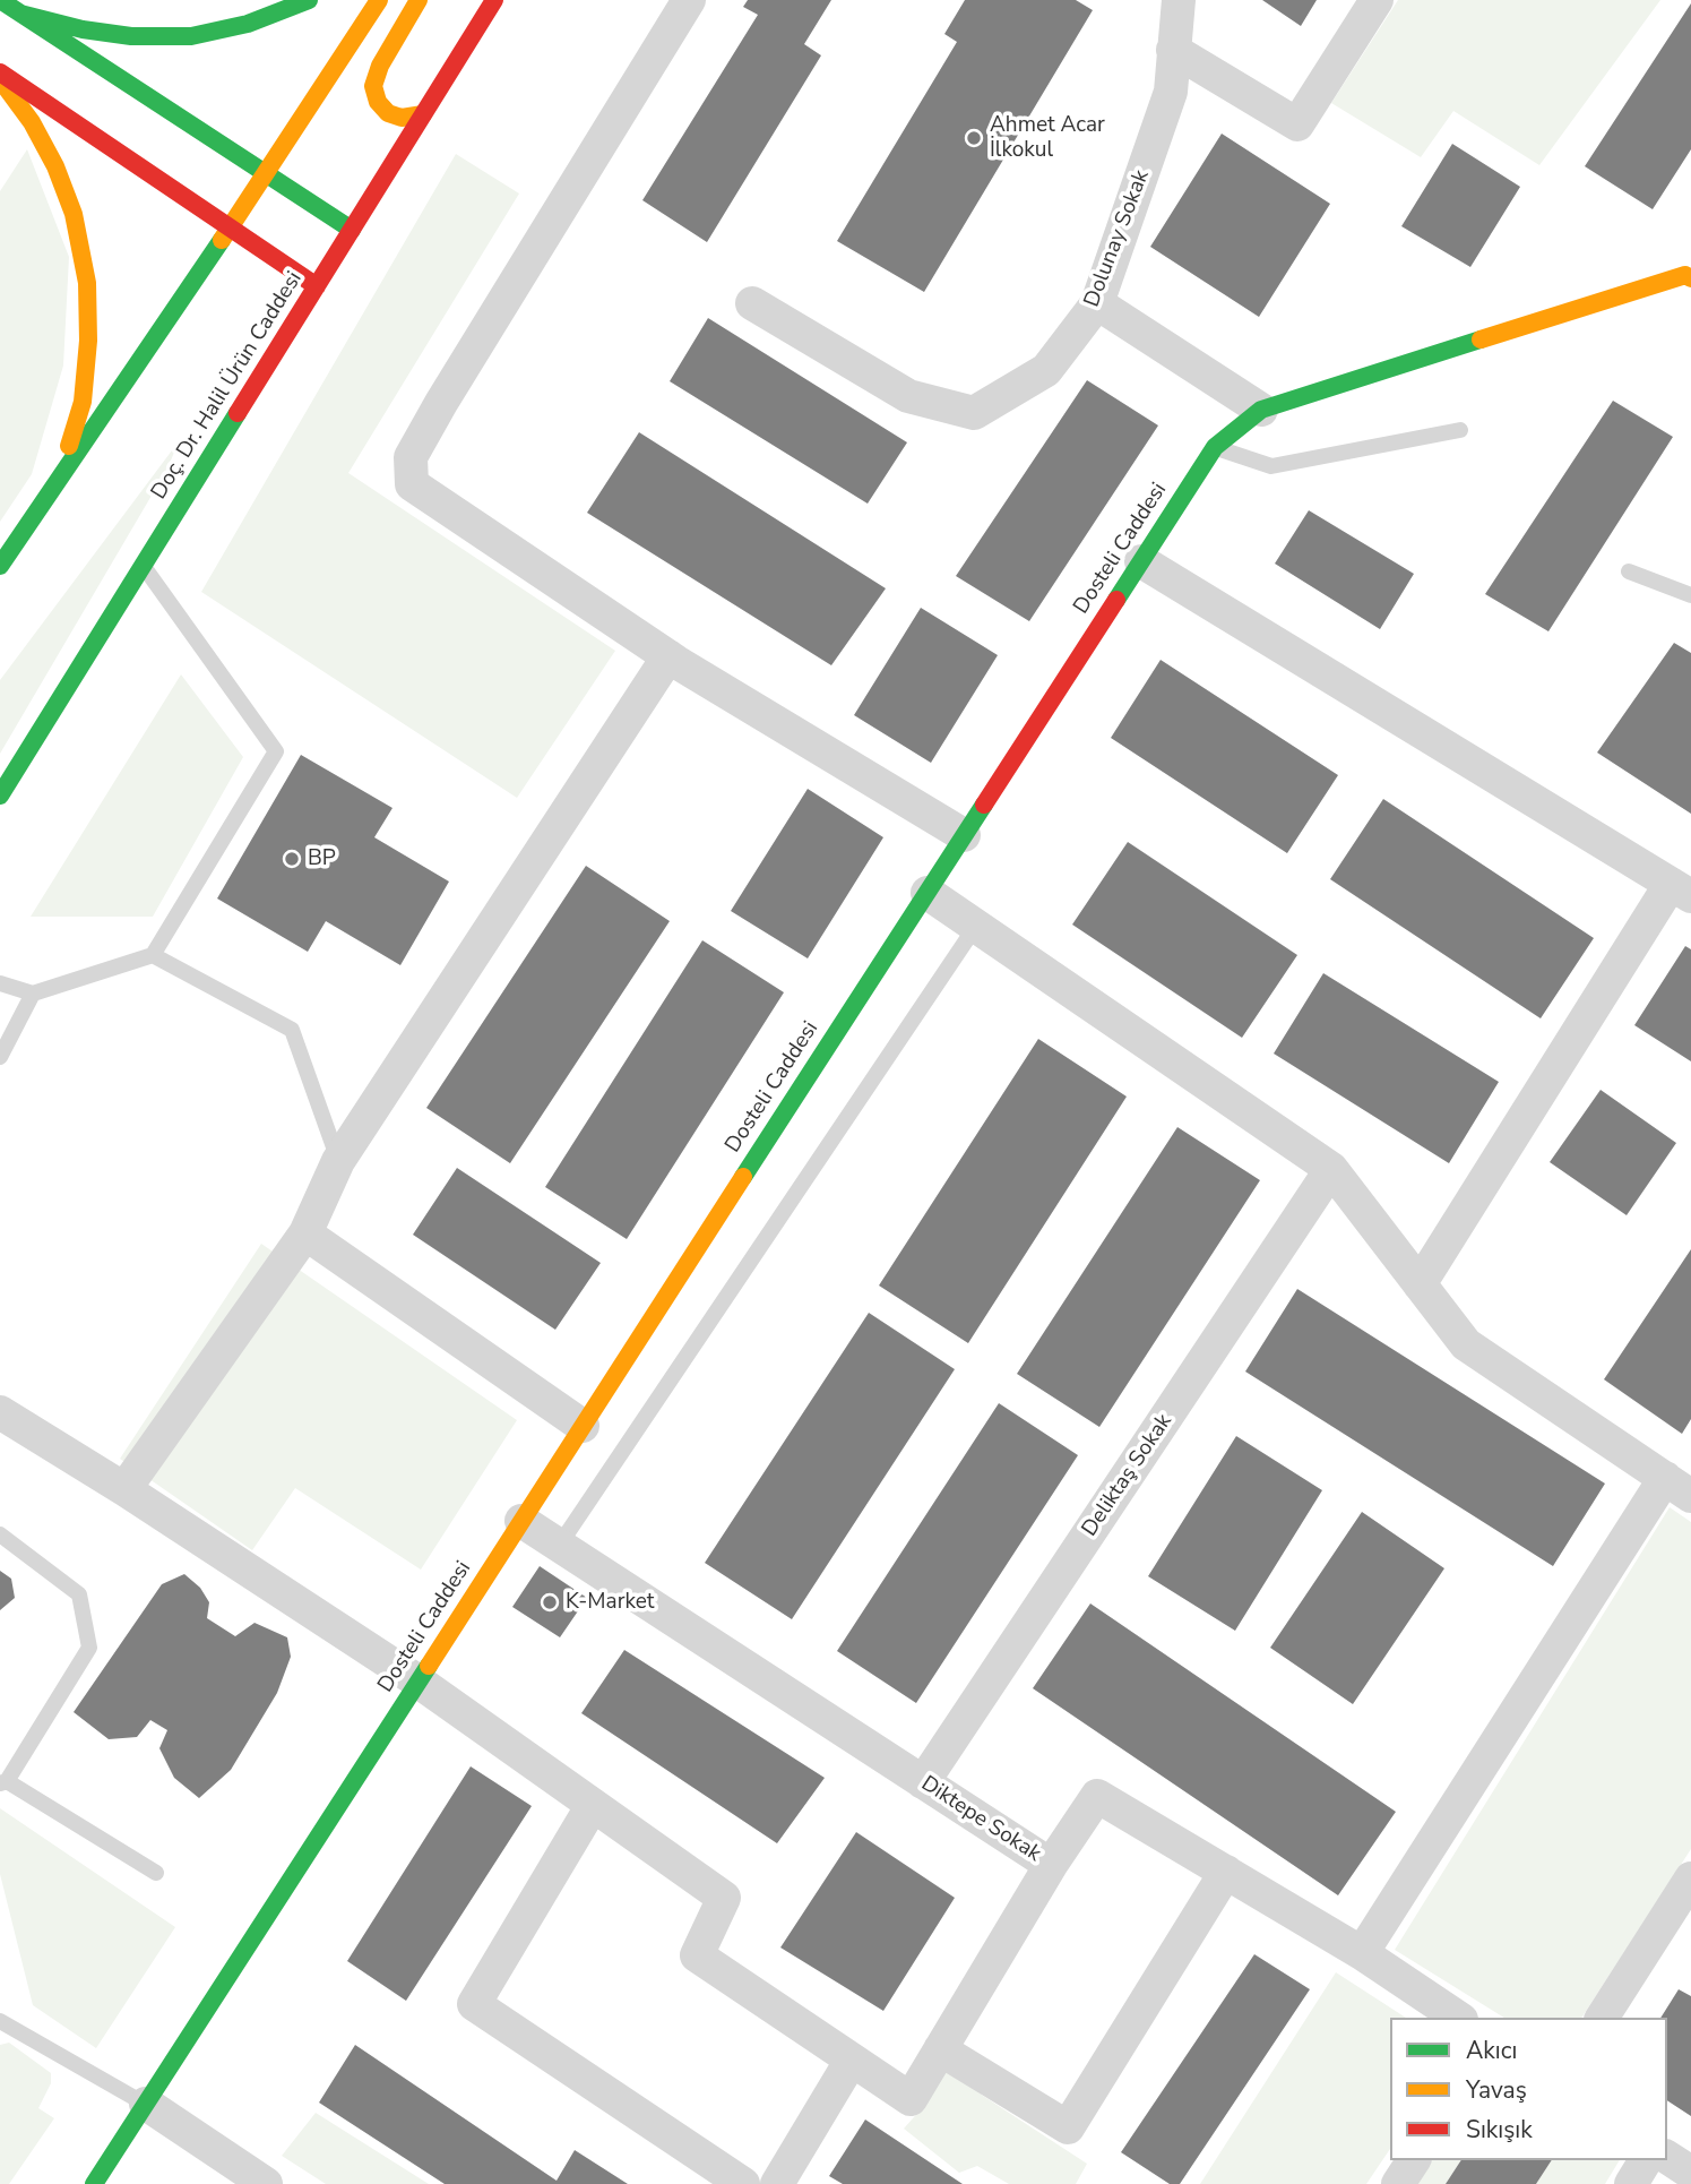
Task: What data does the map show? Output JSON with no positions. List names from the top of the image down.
{
  "streets": {
    "street": [
      "Dolunay Sokak",
      "Doç. Dr. Halil Ürün Caddesi",
      "Dosteli Caddesi",
      "Deliktaş Sokak",
      "Diktepe Sokak"
    ]
  },
  "crossings": [
    ["Dosteli Caddesi", "Diktepe Sokak"],
    ["Deliktaş Sokak", "Diktepe Sokak"]
  ],
  "places": ["Ahmet Acar İlkokul", "BP", "K-Market"],
  "legend": ["Akıcı", "Yavaş", "Sıkışık"]
}
